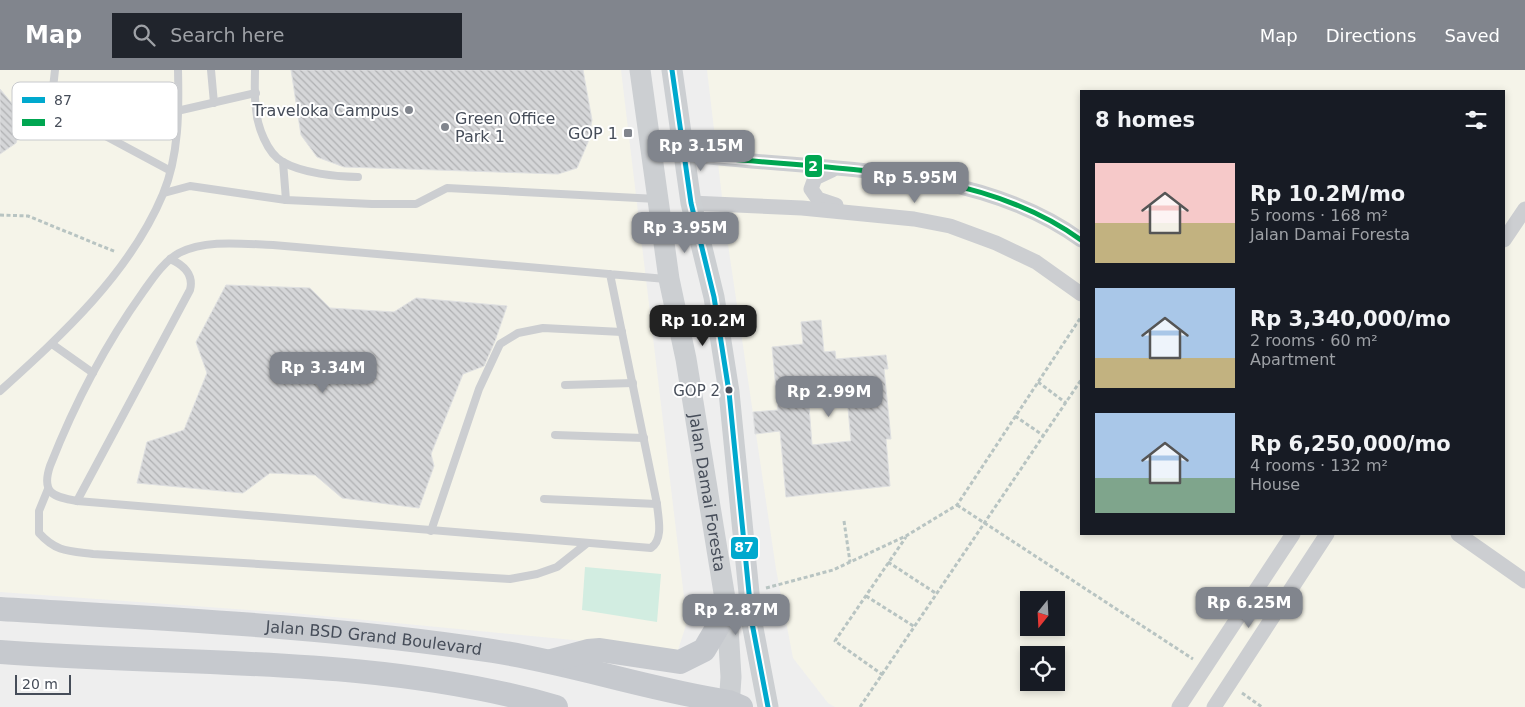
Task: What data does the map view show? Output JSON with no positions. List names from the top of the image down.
{
  "streets": {
    "main road": ["Jalan Damai Foresta", "Jalan BSD Grand Boulevard"]
  },
  "crossings": [
    ["Jalan Damai Foresta", "Jalan BSD Grand Boulevard"]
  ],
  "places": {
    "other": ["Traveloka Campus", "Green Office Park 1", "GOP 2"],
    "transit": ["GOP 1"]
  },
  "lines": ["transit line 87", "transit line 2"],
  "legend": ["87", "2"],
  "scale_bar": "20 m",
  "north": "bottom",
  "page": {
    "header": "Map",
    "search": "Search here",
    "nav": ["Map", "Directions", "Saved"],
    "heading": "8 homes",
    "price": [
      "Rp 3.15M",
      "Rp 5.95M",
      "Rp 3.95M",
      "Rp 10.2M",
      "Rp 3.34M",
      "Rp 2.99M",
      "Rp 6.25M",
      "Rp 2.87M"
    ],
    "list": [
      {
        "name": "Rp 10.2M/mo",
        "note": "5 rooms · 168 m² · Jalan Damai Foresta"
      },
      {
        "name": "Rp 3,340,000/mo",
        "note": "2 rooms · 60 m² · Apartment"
      },
      {
        "name": "Rp 6,250,000/mo",
        "note": "4 rooms · 132 m² · House"
      }
    ],
    "scale": "20 m"
  }
}
